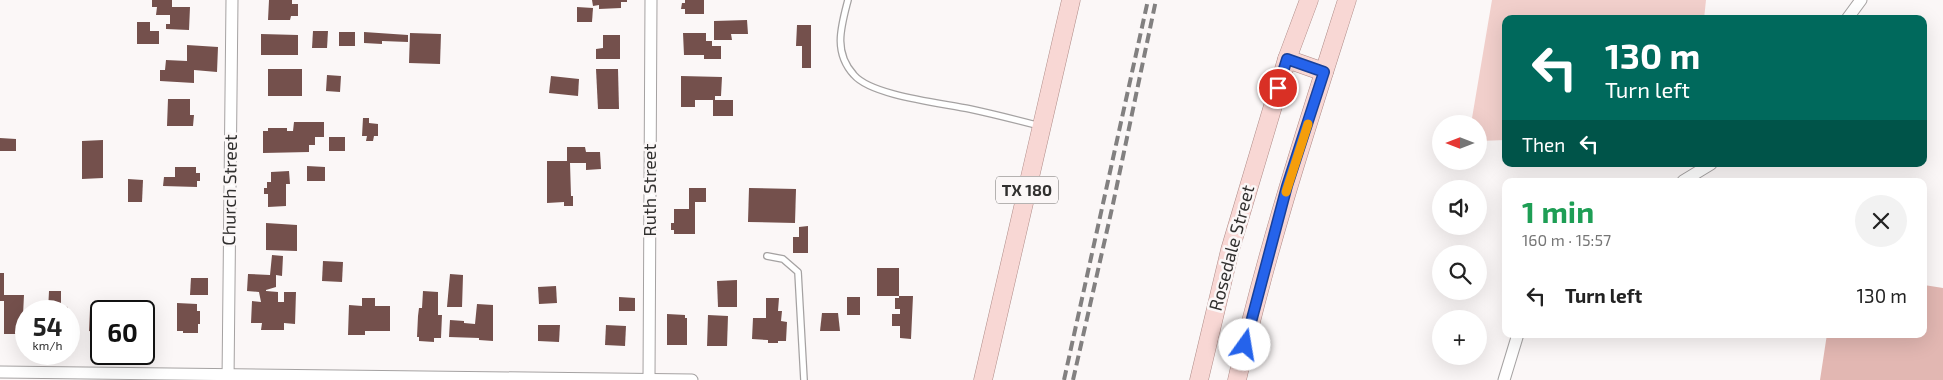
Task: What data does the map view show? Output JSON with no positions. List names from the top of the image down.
{
  "streets": {
    "main road": ["TX 180", "Rosedale Street"],
    "street": ["Church Street", "Ruth Street"]
  },
  "north": "left",
  "page": {
    "turn": ["130 m", "Turn left"],
    "map_buttons": "+",
    "then": "Then",
    "heading": ["1 min", "160 m · 15:57"],
    "list": [
      {
        "name": "Turn left",
        "value": "130 m"
      }
    ],
    "speed": "54 km/h",
    "limit": "60"
  }
}
